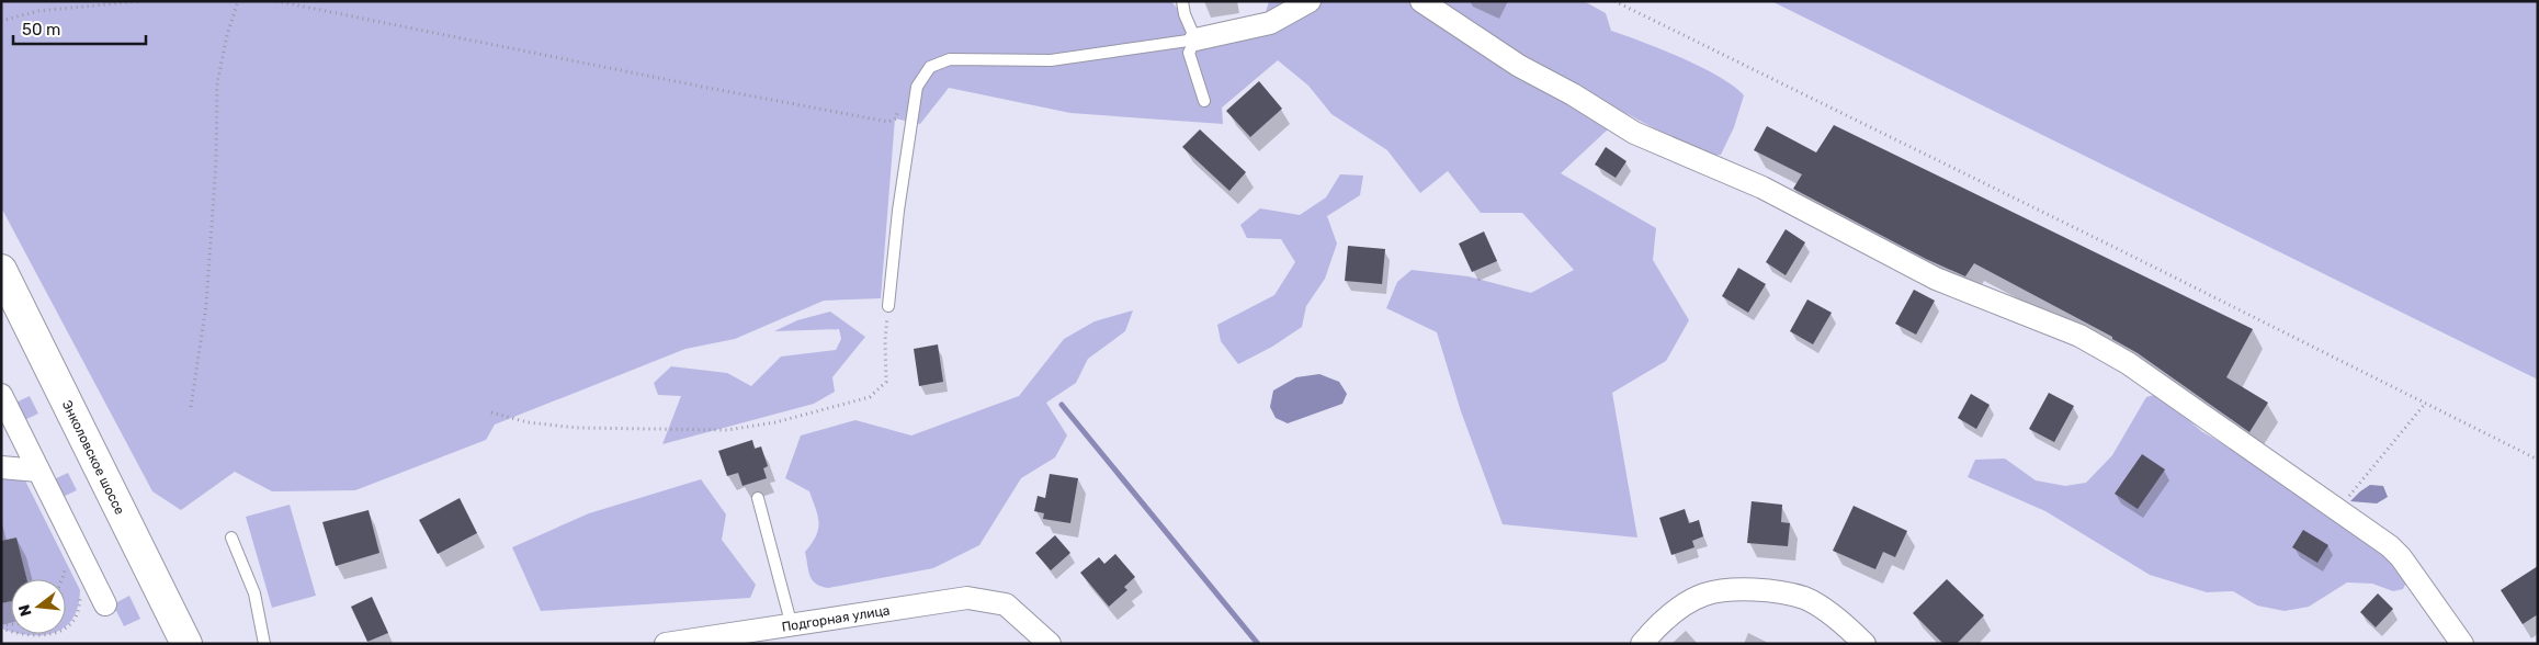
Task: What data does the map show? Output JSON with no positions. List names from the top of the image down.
{
  "streets": {
    "main road": ["Энколовское шоссе"],
    "street": ["Подгорная улица"]
  },
  "scale_bar": "50 m",
  "north": "left"
}
